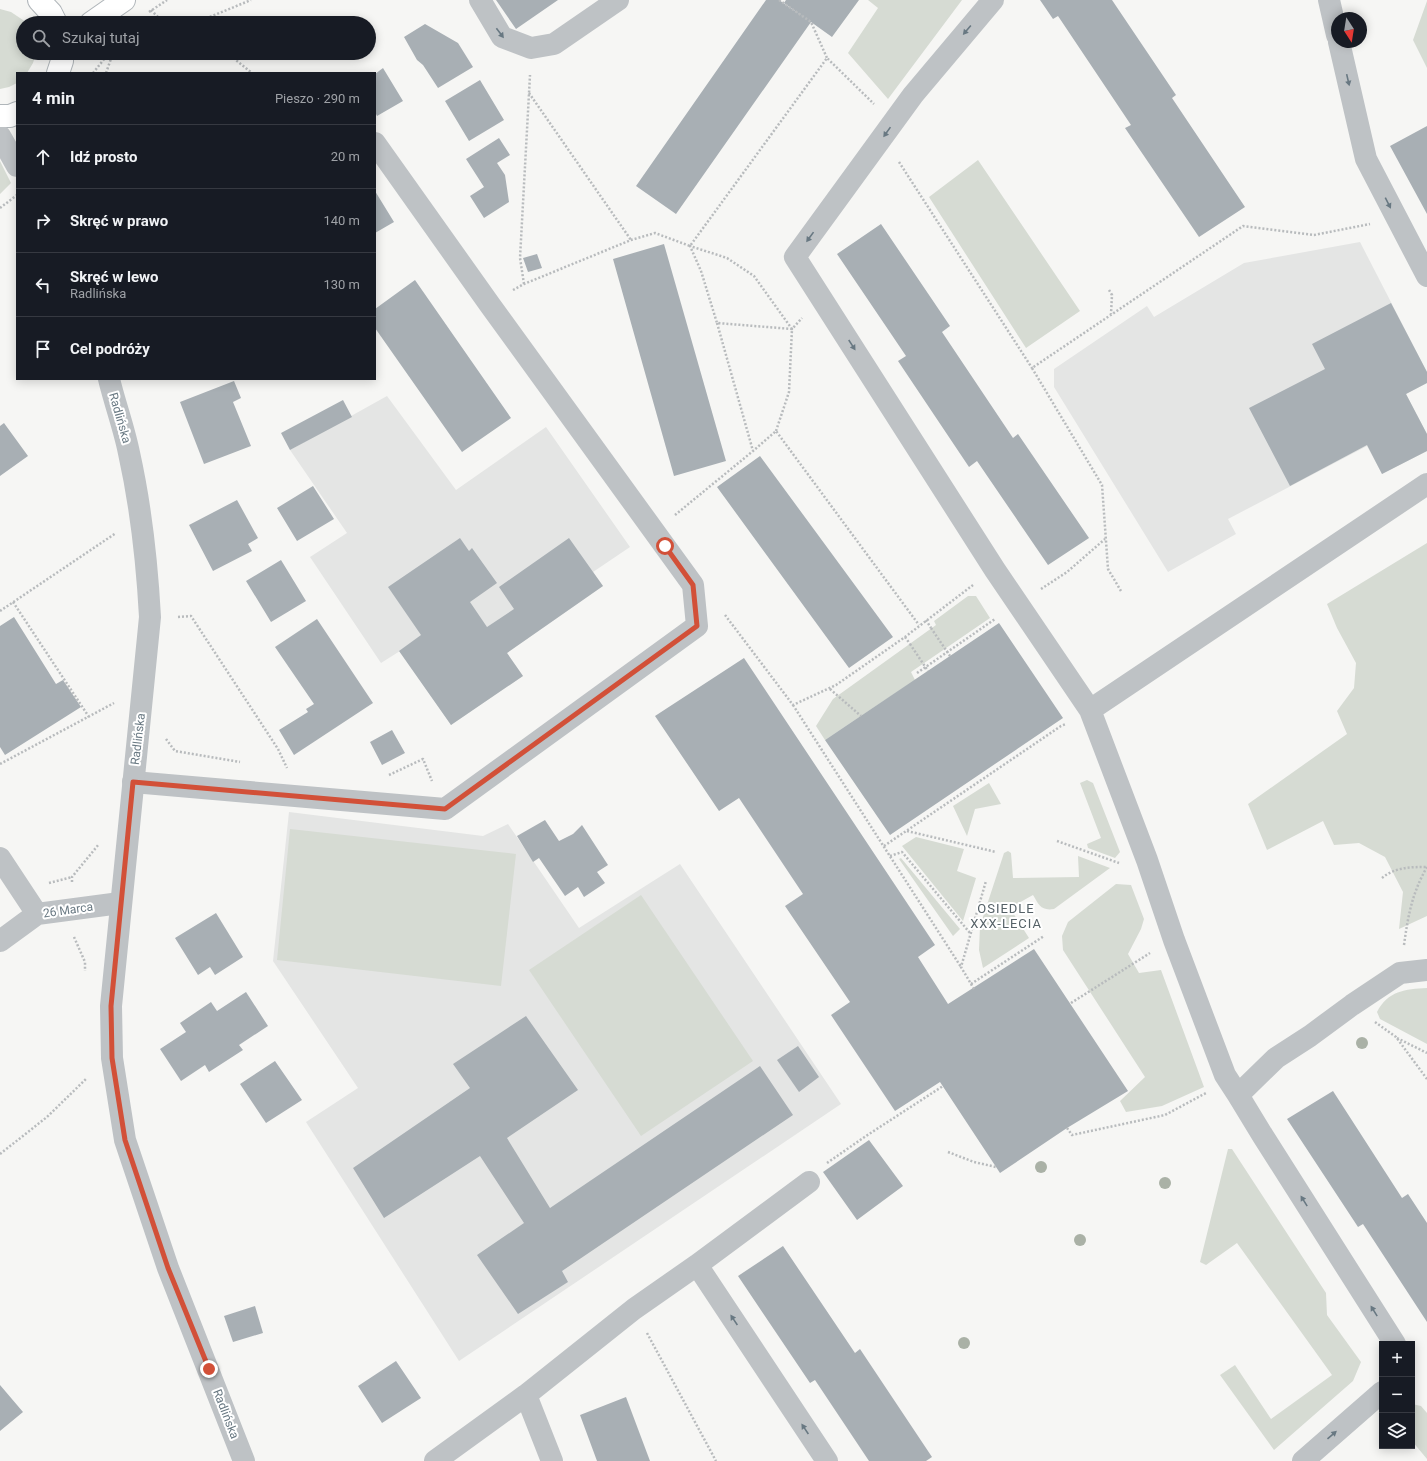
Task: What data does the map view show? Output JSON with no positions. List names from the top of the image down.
{
  "streets": {
    "street": ["Radlińska", "26 Marca"]
  },
  "crossings": [
    ["Radlińska", "26 Marca"]
  ],
  "districts": ["OSIEDLE XXX-LECIA"],
  "north": "bottom",
  "page": {
    "search": "Szukaj tutaj",
    "heading": ["4 min", "Pieszo · 290 m"],
    "list": [
      ["Idź prosto", "20 m"],
      ["Skręć w prawo", "140 m"],
      ["Skręć w lewo", "Radlińska", "130 m"],
      "Cel podróży"
    ],
    "map_buttons": ["+", "−"]
  }
}
